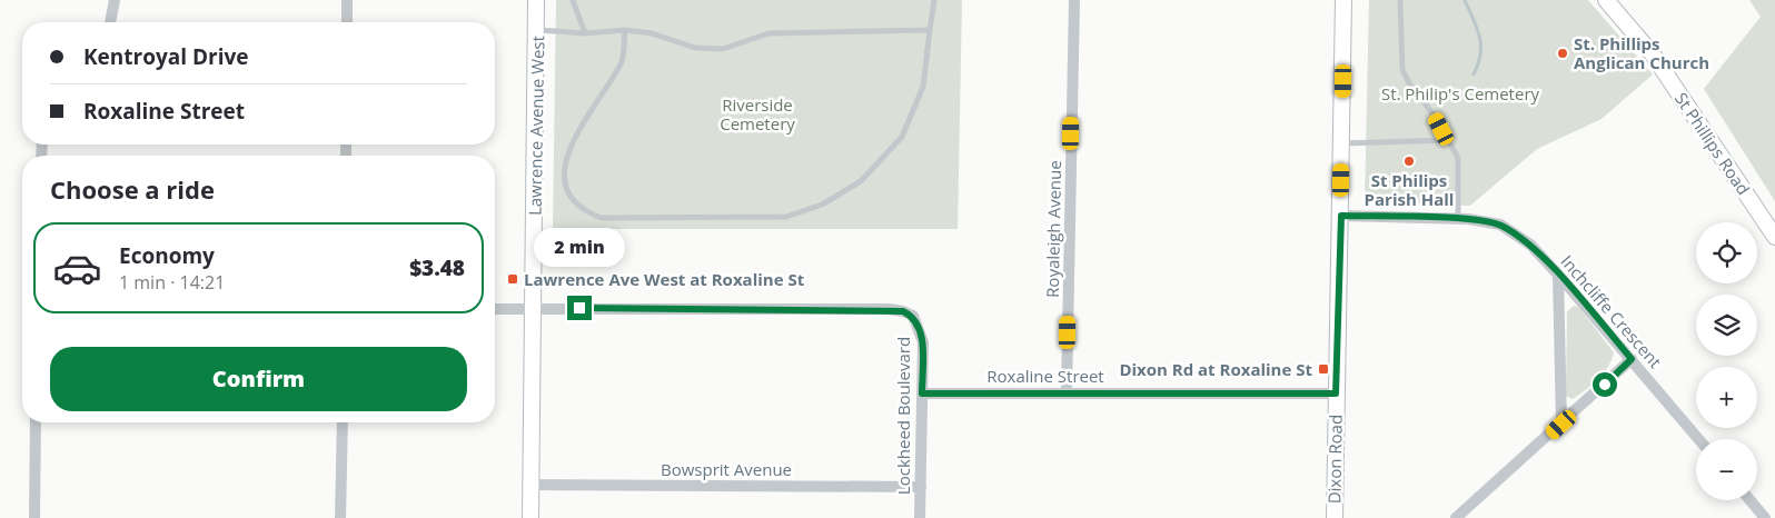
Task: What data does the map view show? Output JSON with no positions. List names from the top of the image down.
{
  "streets": {
    "main road": ["Lawrence Avenue West", "St Phillips Road", "Dixon Road"],
    "street": [
      "Royaleigh Avenue",
      "Inchcliffe Crescent",
      "Roxaline Street",
      "Lockheed Boulevard",
      "Bowsprit Avenue"
    ]
  },
  "crossings": [
    ["Lawrence Avenue West", "Lockheed Boulevard"],
    ["Lawrence Avenue West", "Bowsprit Avenue"],
    ["Royaleigh Avenue", "Roxaline Street"],
    ["Inchcliffe Crescent", "Dixon Road"],
    ["Roxaline Street", "Lockheed Boulevard"],
    ["Roxaline Street", "Dixon Road"],
    ["Lockheed Boulevard", "Bowsprit Avenue"]
  ],
  "parks": ["St. Philip's Cemetery", "Riverside Cemetery"],
  "places": {
    "other": ["St. Phillips Anglican Church", "St Philips Parish Hall"],
    "transit": ["Lawrence Ave West at Roxaline St", "Dixon Rd at Roxaline St"]
  },
  "page": {
    "banner": ["Kentroyal Drive", "Roxaline Street"],
    "heading": "Choose a ride",
    "map_buttons": ["+", "−"],
    "list": [
      {
        "name": "Economy",
        "note": "1 min · 14:21",
        "value": "$3.48"
      }
    ],
    "bubble": "2 min",
    "buttons": "Confirm"
  }
}
